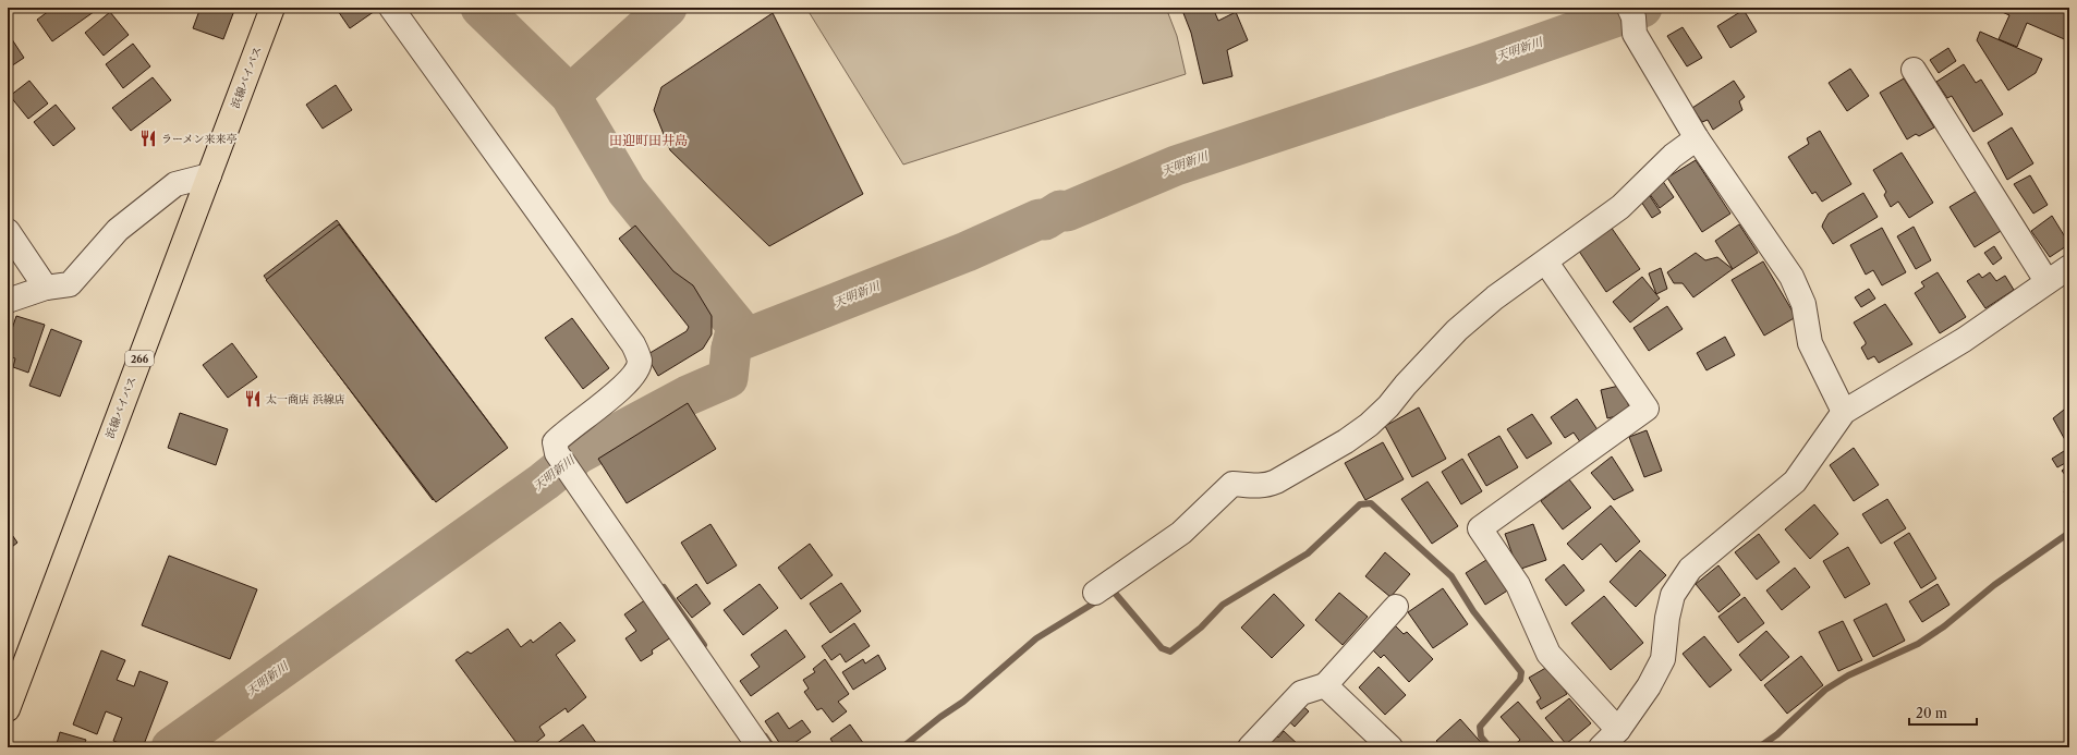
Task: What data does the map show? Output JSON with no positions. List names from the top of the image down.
{
  "streets": {
    "highway": ["浜線バイパス", "266"]
  },
  "districts": ["田迎町田井島"],
  "water": ["天明新川"],
  "places": {
    "restaurant": ["ラーメン来来亭", "太一商店 浜線店"]
  },
  "scale_bar": "20 m"
}
